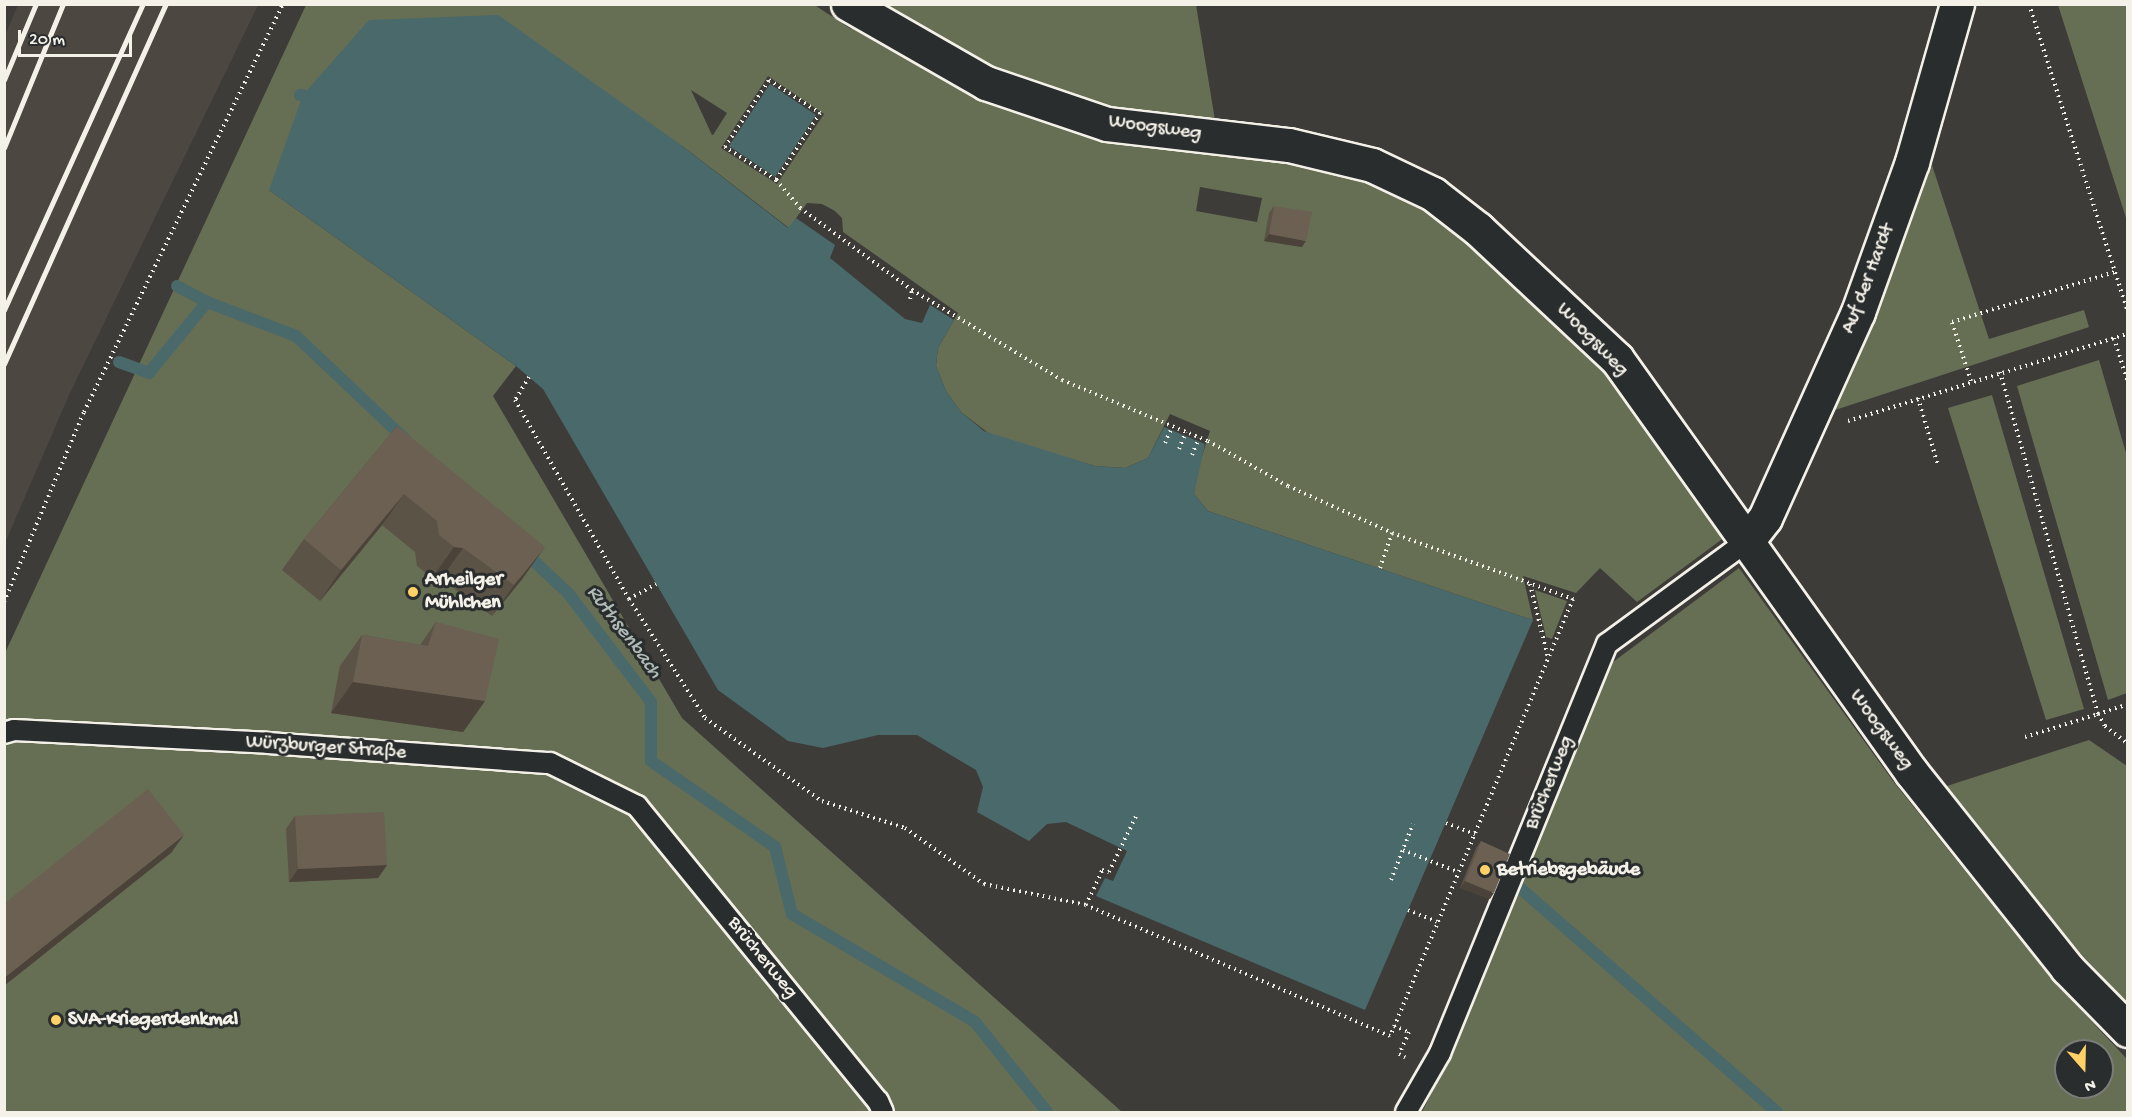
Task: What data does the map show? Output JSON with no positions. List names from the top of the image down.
{
  "streets": {
    "street": ["Woogsweg", "Auf der Hardt"],
    "lane": ["Würzburger Straße", "Brücherweg"]
  },
  "crossings": [
    ["Woogsweg", "Auf der Hardt"],
    ["Woogsweg", "Brücherweg"],
    ["Auf der Hardt", "Brücherweg"],
    ["Würzburger Straße", "Brücherweg"]
  ],
  "water": ["Ruthsenbach"],
  "places": ["Arheilger Mühlchen", "Betriebsgebäude", "SVA-Kriegerdenkmal"],
  "scale_bar": "20 m",
  "north": "bottom"
}
